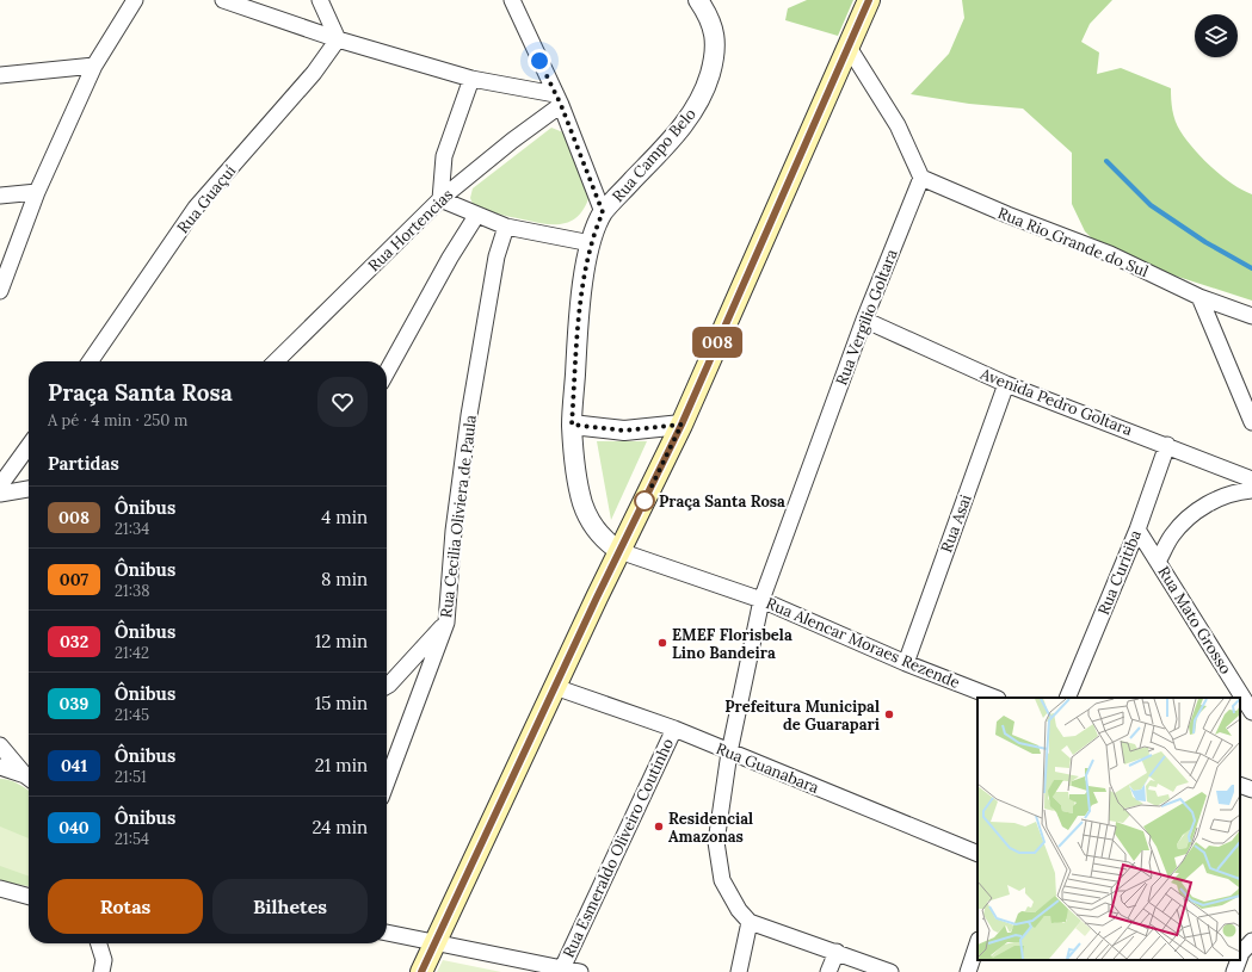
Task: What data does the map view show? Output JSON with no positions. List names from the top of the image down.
{
  "streets": {
    "street": [
      "Rua Campo Belo",
      "Rua Guaçuí",
      "Rua Hortencias",
      "Rua Rio Grande do Sul",
      "Rua Vergilio Goltara",
      "Avenida Pedro Goltara",
      "Rua Cecilia Oliviera de Paula",
      "Rua Asai",
      "Rua Curitiba",
      "Rua Mato Grosso",
      "Rua Alencar Moraes Rezende",
      "Rua Guanabara",
      "Rua Esmeraldo Oliveiro Coutinho"
    ]
  },
  "crossings": [
    ["Rua Campo Belo", "Rua Alencar Moraes Rezende"],
    ["Rua Rio Grande do Sul", "Rua Vergilio Goltara"],
    ["Rua Vergilio Goltara", "Avenida Pedro Goltara"],
    ["Rua Vergilio Goltara", "Rua Alencar Moraes Rezende"],
    ["Rua Vergilio Goltara", "Rua Guanabara"],
    ["Avenida Pedro Goltara", "Rua Asai"],
    ["Avenida Pedro Goltara", "Rua Curitiba"],
    ["Rua Asai", "Rua Alencar Moraes Rezende"],
    ["Rua Curitiba", "Rua Mato Grosso"],
    ["Rua Guanabara", "Rua Esmeraldo Oliveiro Coutinho"]
  ],
  "places": [
    "Praça Santa Rosa",
    "EMEF Florisbela Lino Bandeira",
    "Prefeitura Municipal de Guarapari",
    "Residencial Amazonas"
  ],
  "lines": ["bus line 008"],
  "page": {
    "on_map": "008",
    "heading": [
      ["Praça Santa Rosa", "A pé · 4 min · 250 m"],
      "Partidas"
    ],
    "list": [
      {
        "mark": "008",
        "name": "Ônibus",
        "note": "21:34",
        "value": "4 min"
      },
      {
        "mark": "007",
        "name": "Ônibus",
        "note": "21:38",
        "value": "8 min"
      },
      {
        "mark": "032",
        "name": "Ônibus",
        "note": "21:42",
        "value": "12 min"
      },
      {
        "mark": "039",
        "name": "Ônibus",
        "note": "21:45",
        "value": "15 min"
      },
      {
        "mark": "041",
        "name": "Ônibus",
        "note": "21:51",
        "value": "21 min"
      },
      {
        "mark": "040",
        "name": "Ônibus",
        "note": "21:54",
        "value": "24 min"
      }
    ],
    "buttons": ["Rotas", "Bilhetes"]
  }
}
